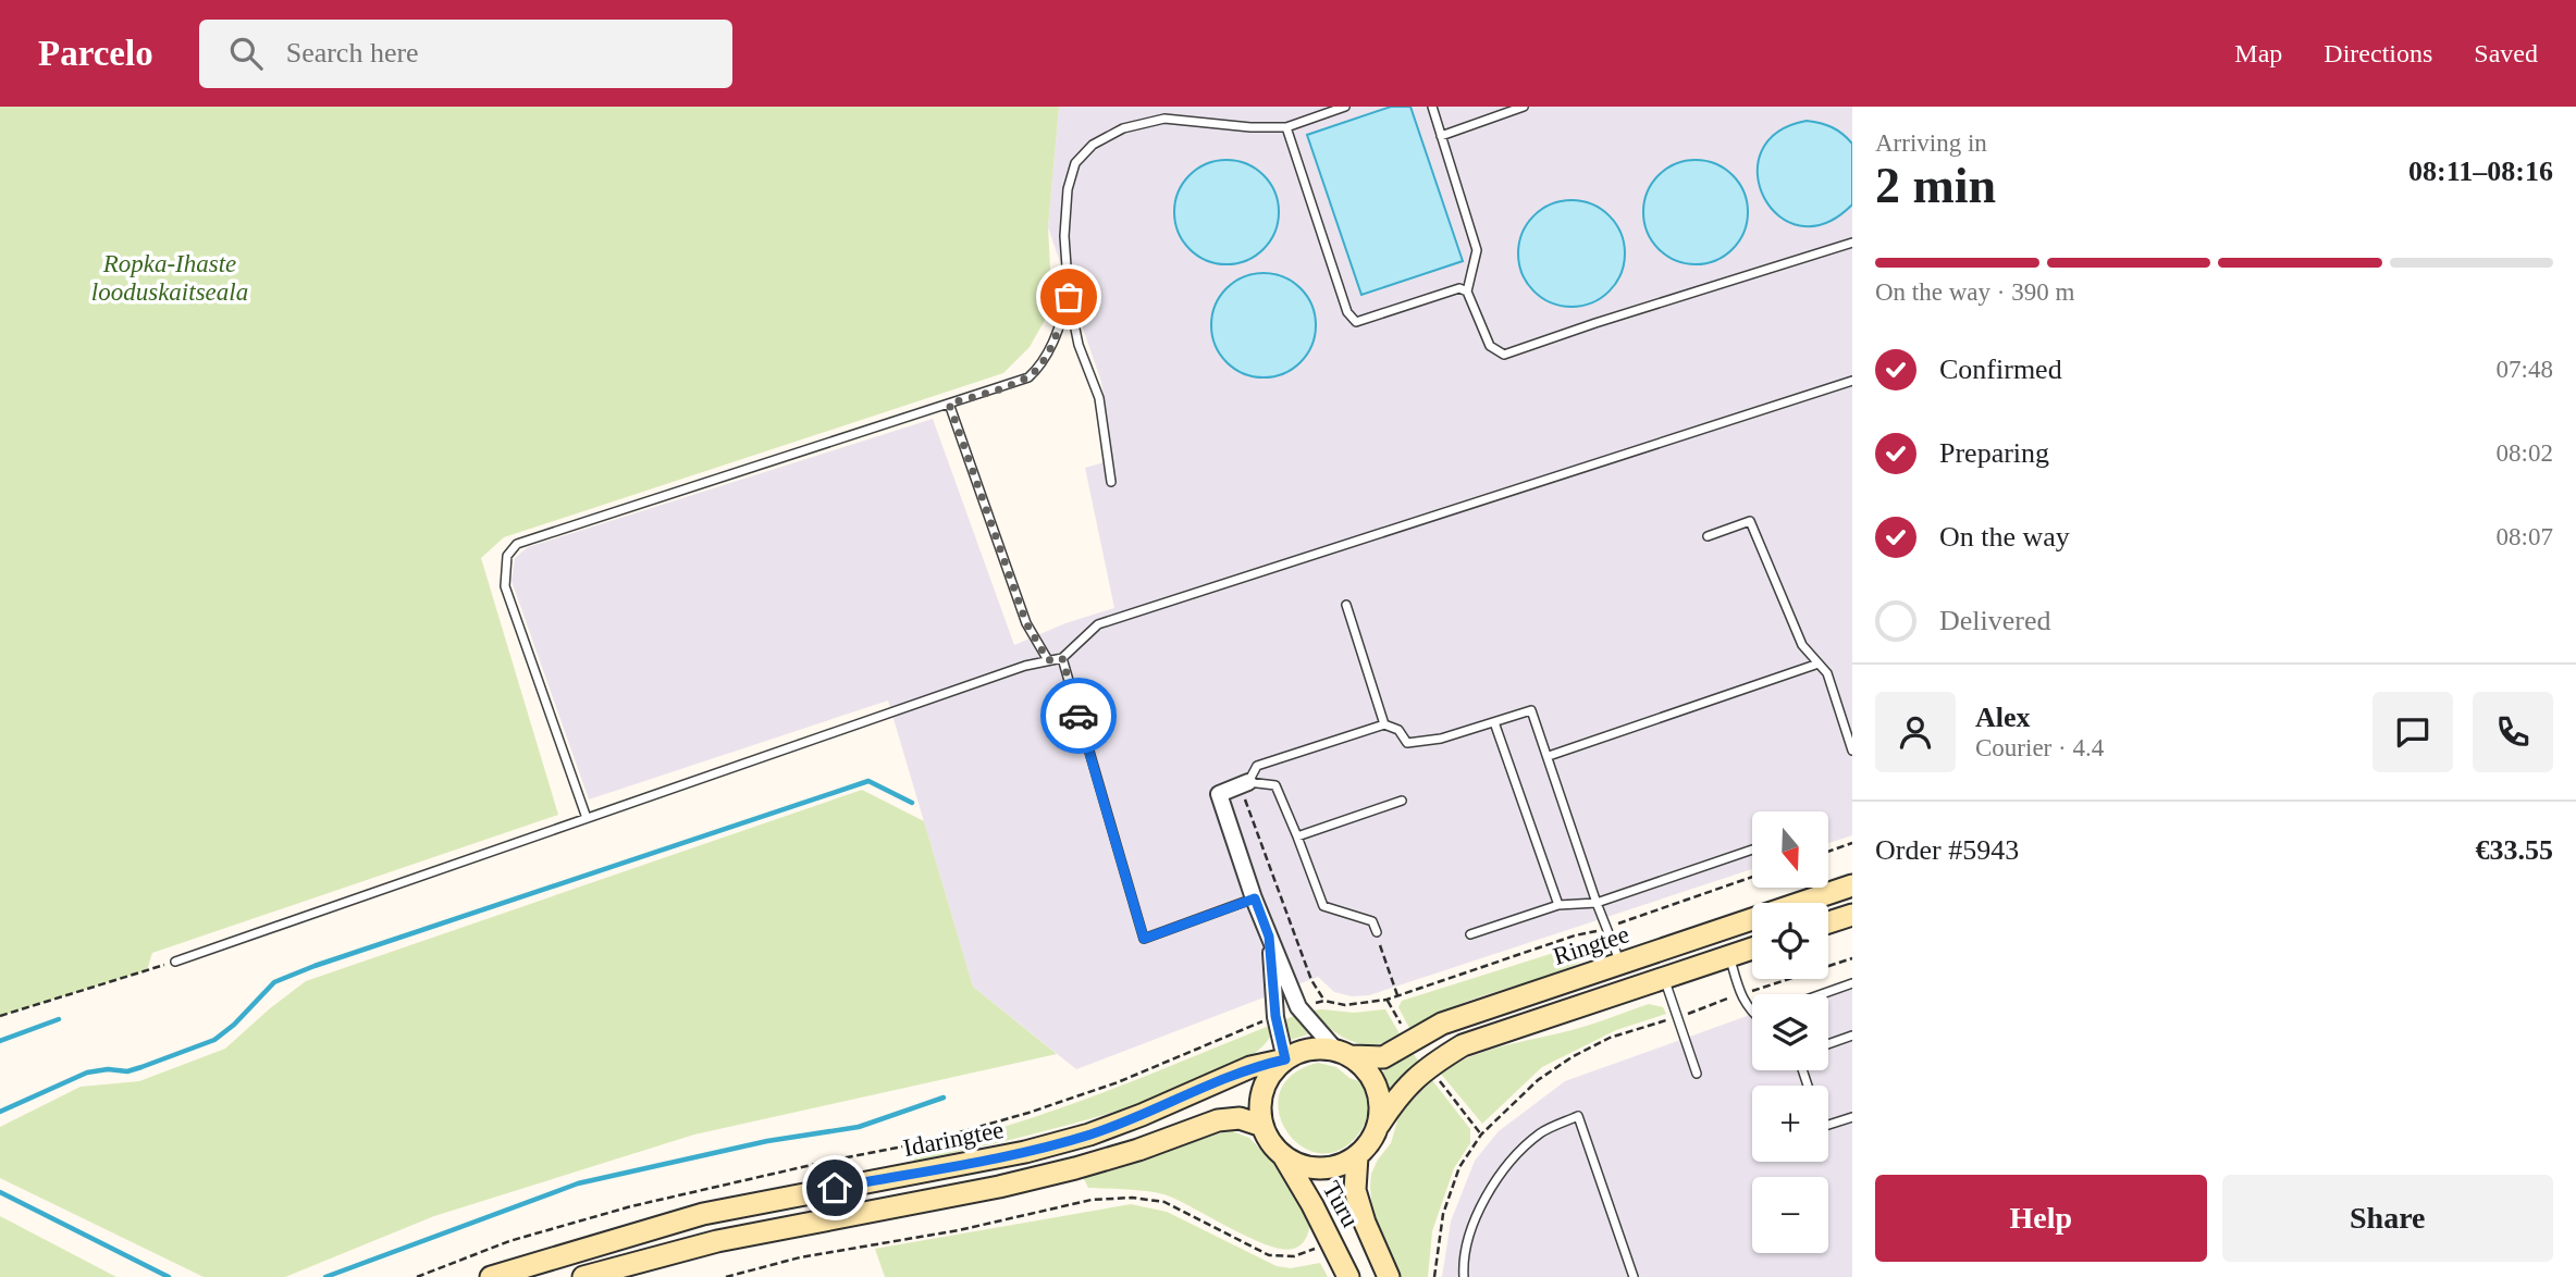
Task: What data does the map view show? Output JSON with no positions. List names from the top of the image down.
{
  "streets": {
    "main road": ["Ringtee", "Idaringtee", "Turu"]
  },
  "crossings": [
    ["Ringtee", "Idaringtee"],
    ["Ringtee", "Turu"],
    ["Idaringtee", "Turu"]
  ],
  "parks": ["Ropka-Ihaste looduskaitseala"],
  "north": "bottom",
  "page": {
    "header": "Parcelo",
    "search": "Search here",
    "nav": ["Map", "Directions", "Saved"],
    "heading": ["2 min", "Arriving in", "08:11–08:16"],
    "panel": [
      "Alex",
      "Courier · 4.4",
      "Order #5943",
      "€33.55"
    ],
    "bar": "On the way · 390 m",
    "list": [
      ["Confirmed", "07:48"],
      ["Preparing", "08:02"],
      ["On the way", "08:07"],
      "Delivered"
    ],
    "map_buttons": ["+", "−"],
    "buttons": ["Help", "Share"]
  }
}
